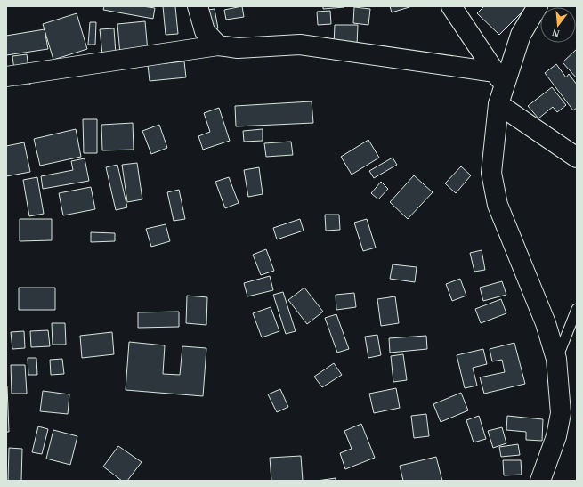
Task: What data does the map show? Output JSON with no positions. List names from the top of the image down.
{
  "north": "bottom"
}
